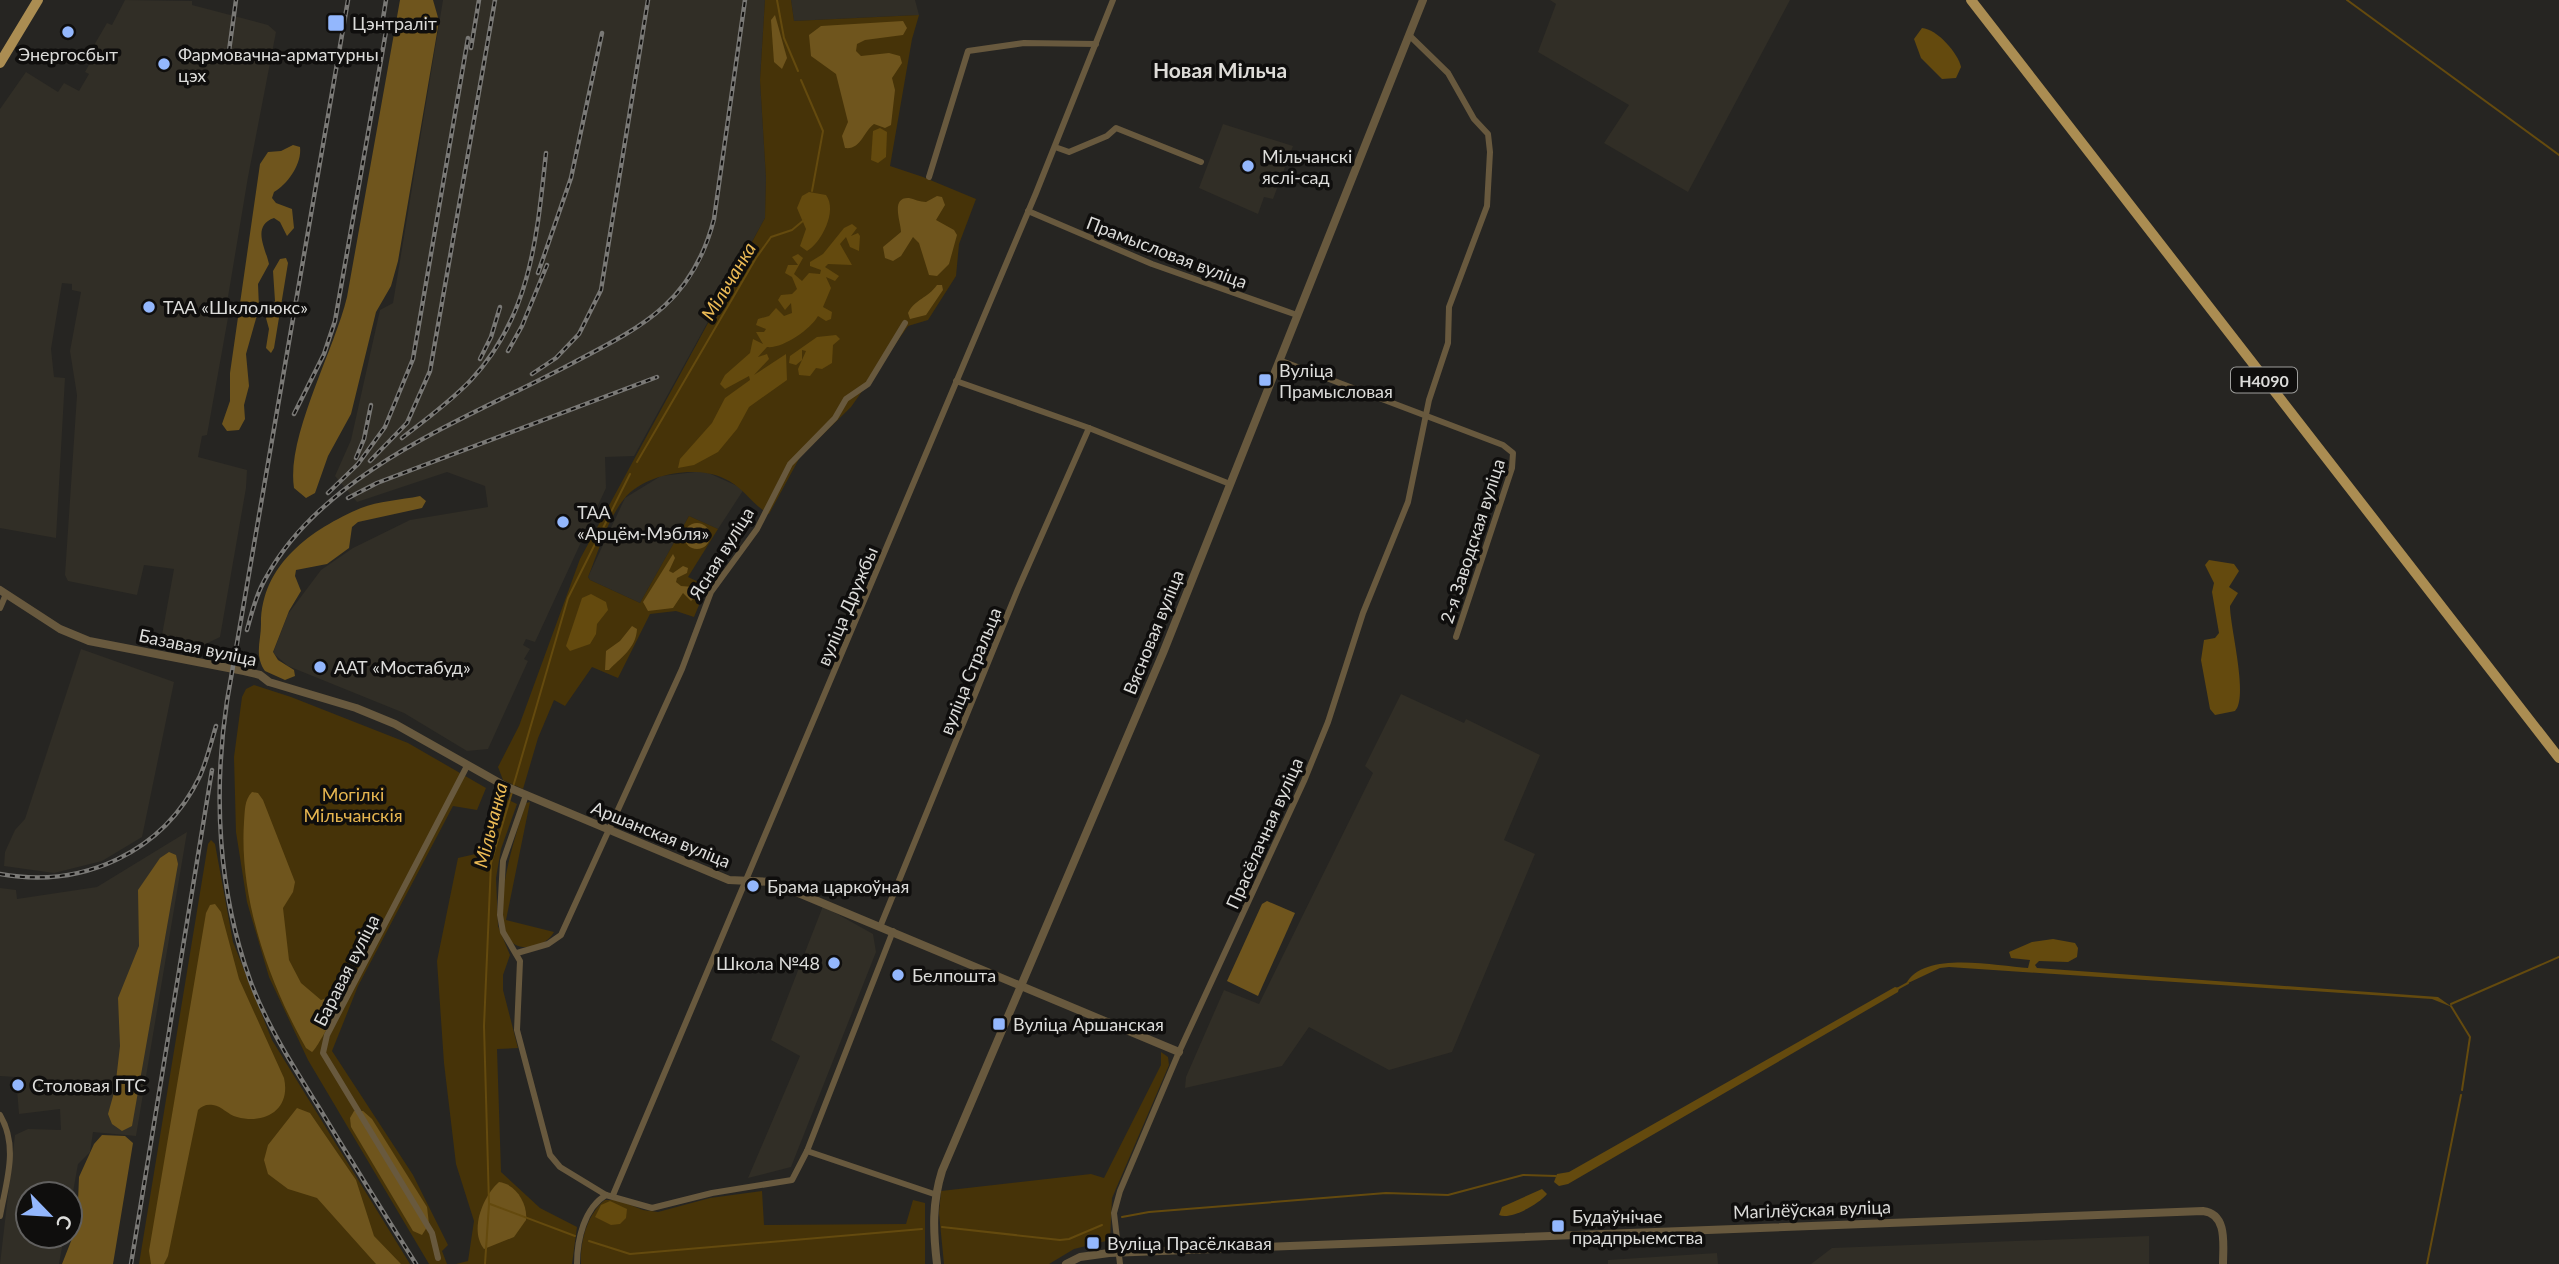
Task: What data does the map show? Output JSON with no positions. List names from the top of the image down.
{
  "streets": {
    "main road": ["Н4090"],
    "street": [
      "Прамысловая вуліца",
      "2-я Заводская вуліца",
      "Ясная вуліца",
      "вуліца Дружбы",
      "Вясновая вуліца",
      "Базавая вуліца",
      "вуліца Стральца",
      "Прасёлачная вуліца",
      "Аршанская вуліца",
      "Баравая вуліца",
      "Магілёўская вуліца"
    ]
  },
  "crossings": [
    ["Прамысловая вуліца", "вуліца Дружбы"],
    ["Прамысловая вуліца", "Вясновая вуліца"],
    ["2-я Заводская вуліца", "Прасёлачная вуліца"],
    ["Ясная вуліца", "Аршанская вуліца"],
    ["вуліца Дружбы", "Аршанская вуліца"],
    ["Вясновая вуліца", "Прасёлачная вуліца"],
    ["Вясновая вуліца", "Аршанская вуліца"],
    ["Базавая вуліца", "Аршанская вуліца"],
    ["Базавая вуліца", "Баравая вуліца"],
    ["вуліца Стральца", "Аршанская вуліца"],
    ["Прасёлачная вуліца", "Аршанская вуліца"],
    ["Прасёлачная вуліца", "Магілёўская вуліца"]
  ],
  "districts": ["Новая Мільча"],
  "water": ["Мільчанка"],
  "parks": ["Могілкі Мільчанскія"],
  "places": {
    "transit": [
      "Цэнтраліт",
      "Вуліца Прамысловая",
      "Вуліца Аршанская",
      "Будаўнічае прадпрыемства",
      "Вуліца Прасёлкавая"
    ],
    "other": [
      "Энергосбыт",
      "Фармовачна-арматурны цэх",
      "Мільчанскі яслі-сад",
      "ТАА «Шклолюкс»",
      "ТАА «Арцём-Мэбля»",
      "ААТ «Мостабуд»",
      "Брама царкоўная",
      "Школа №48",
      "Белпошта",
      "Столовая ГТС"
    ]
  },
  "north": "bottom right"
}
